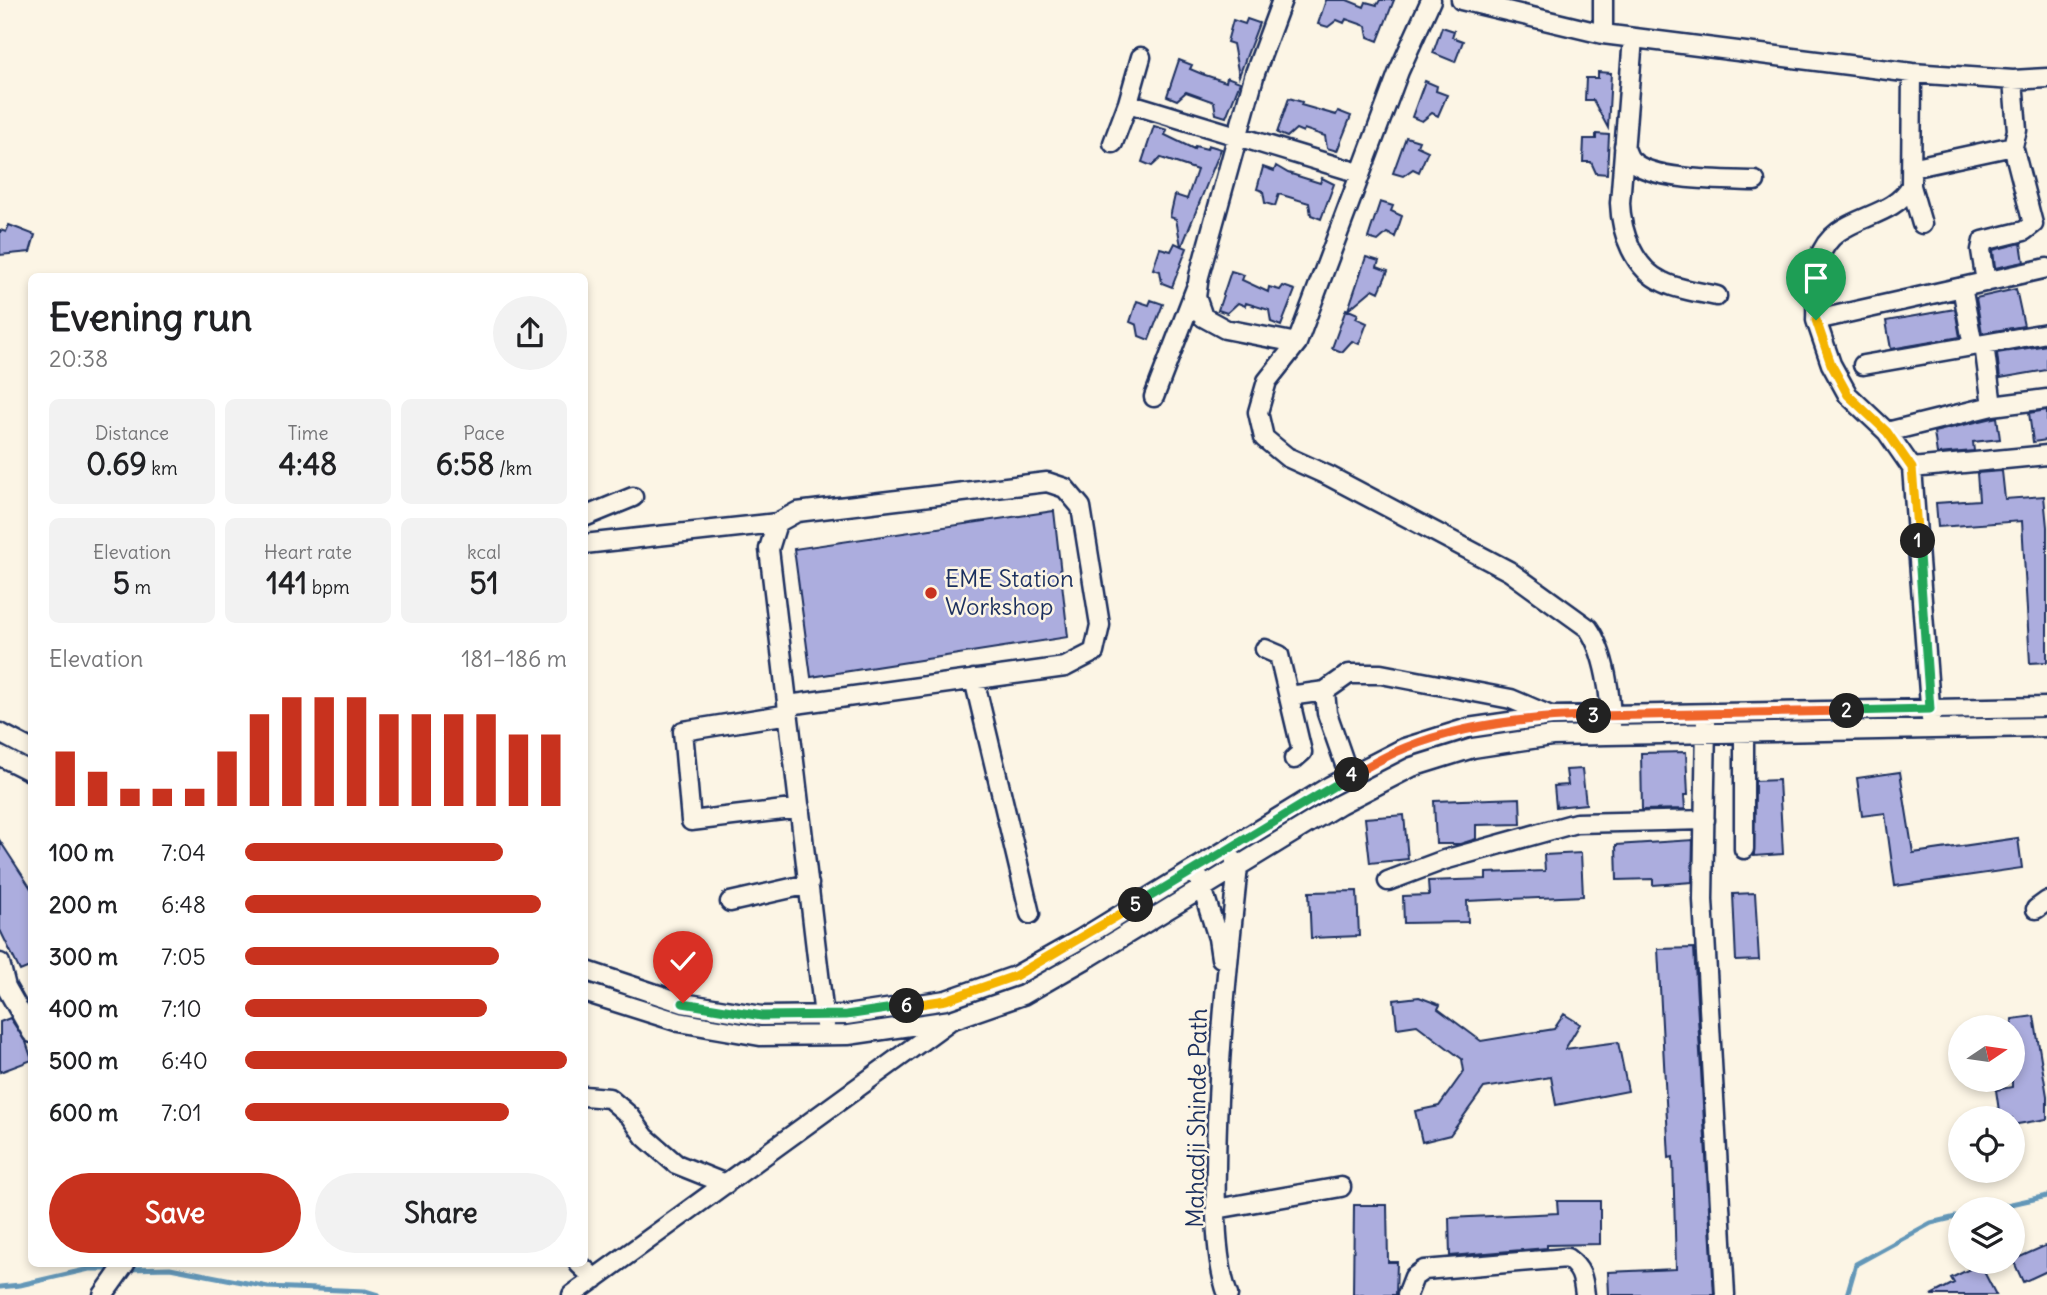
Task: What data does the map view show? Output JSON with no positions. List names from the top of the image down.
{
  "streets": {
    "street": ["Mahadji Shinde Path"]
  },
  "places": ["EME Station Workshop"],
  "north": "right",
  "page": {
    "heading": ["Evening run", "20:38"],
    "stats": [
      ["Distance", "0.69 km"],
      ["Time", "4:48"],
      ["Pace", "6:58 /km"],
      ["Elevation", "5 m"],
      ["Heart rate", "141 bpm"],
      ["kcal", "51"]
    ],
    "pins": [
      "1",
      "2",
      "3",
      "4",
      "5",
      "6"
    ],
    "chart": ["Elevation", "181–186 m"],
    "list": [
      {
        "name": "100 m",
        "note": "7:04"
      },
      {
        "name": "200 m",
        "note": "6:48"
      },
      {
        "name": "300 m",
        "note": "7:05"
      },
      {
        "name": "400 m",
        "note": "7:10"
      },
      {
        "name": "500 m",
        "note": "6:40"
      },
      {
        "name": "600 m",
        "note": "7:01"
      }
    ],
    "buttons": ["Save", "Share"]
  }
}
